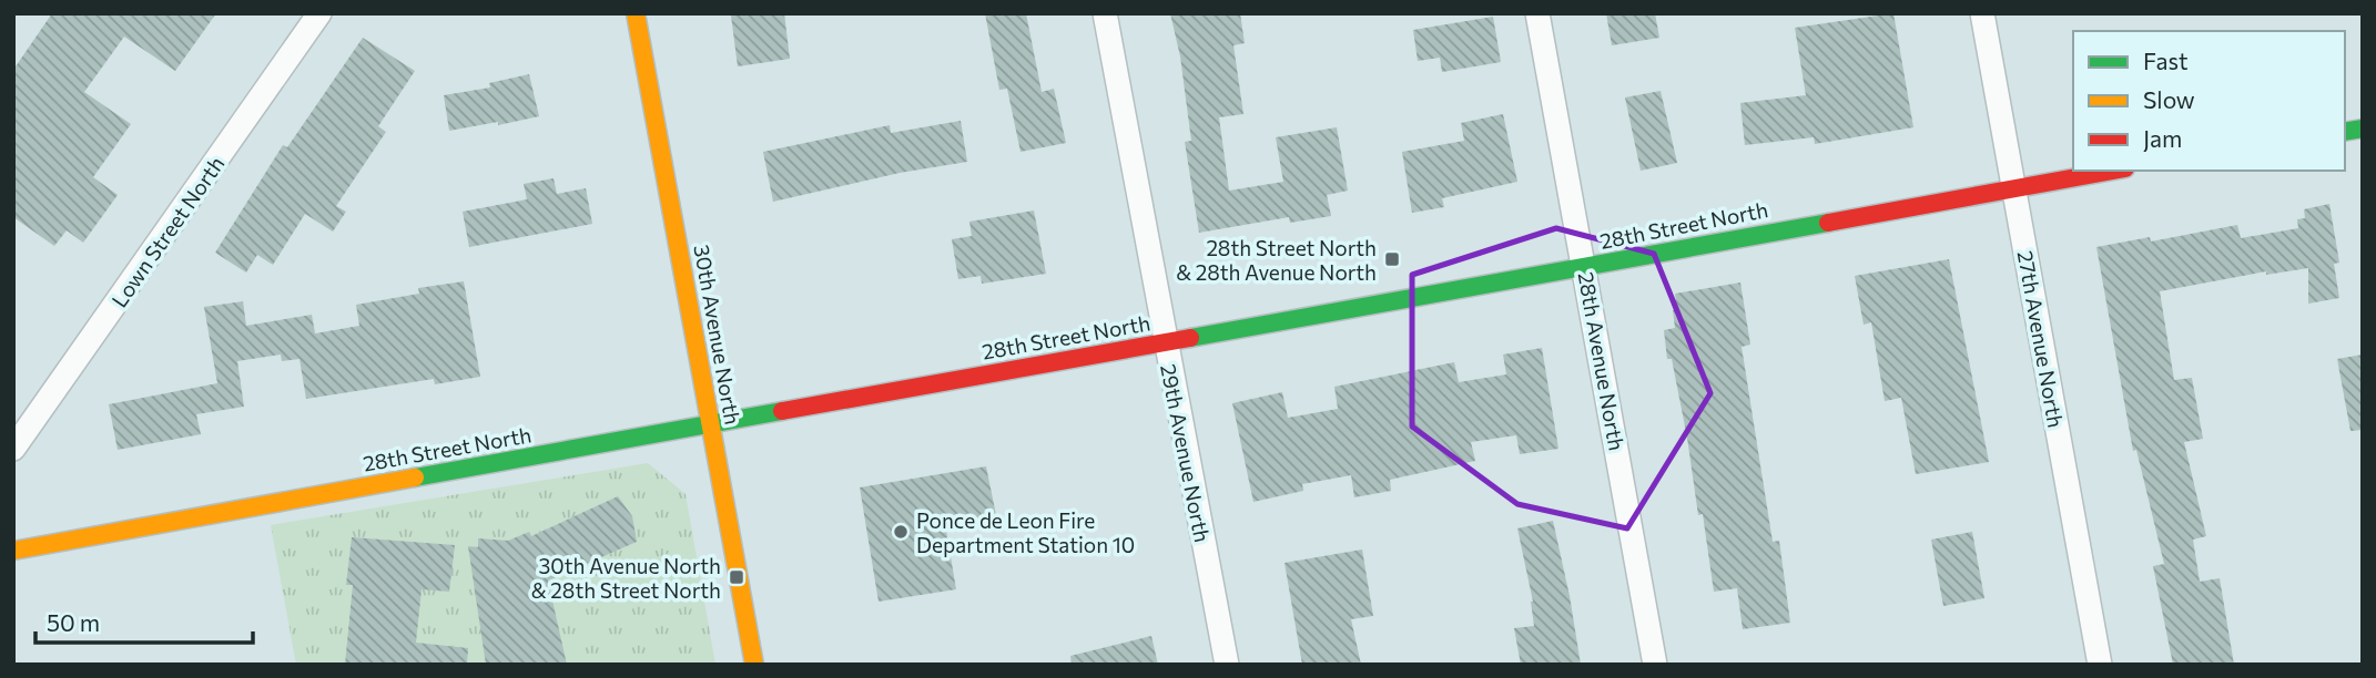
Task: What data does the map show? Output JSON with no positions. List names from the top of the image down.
{
  "streets": {
    "street": [
      "28th Street North",
      "Lown Street North",
      "30th Avenue North",
      "27th Avenue North",
      "28th Avenue North",
      "29th Avenue North"
    ]
  },
  "crossings": [
    ["28th Street North", "30th Avenue North"],
    ["28th Street North", "27th Avenue North"],
    ["28th Street North", "28th Avenue North"],
    ["28th Street North", "29th Avenue North"]
  ],
  "places": {
    "transit": ["28th Street North & 28th Avenue North", "30th Avenue North & 28th Street North"],
    "other": ["Ponce de Leon Fire Department Station 10"]
  },
  "legend": ["Fast", "Slow", "Jam"],
  "scale_bar": "50 m"
}
